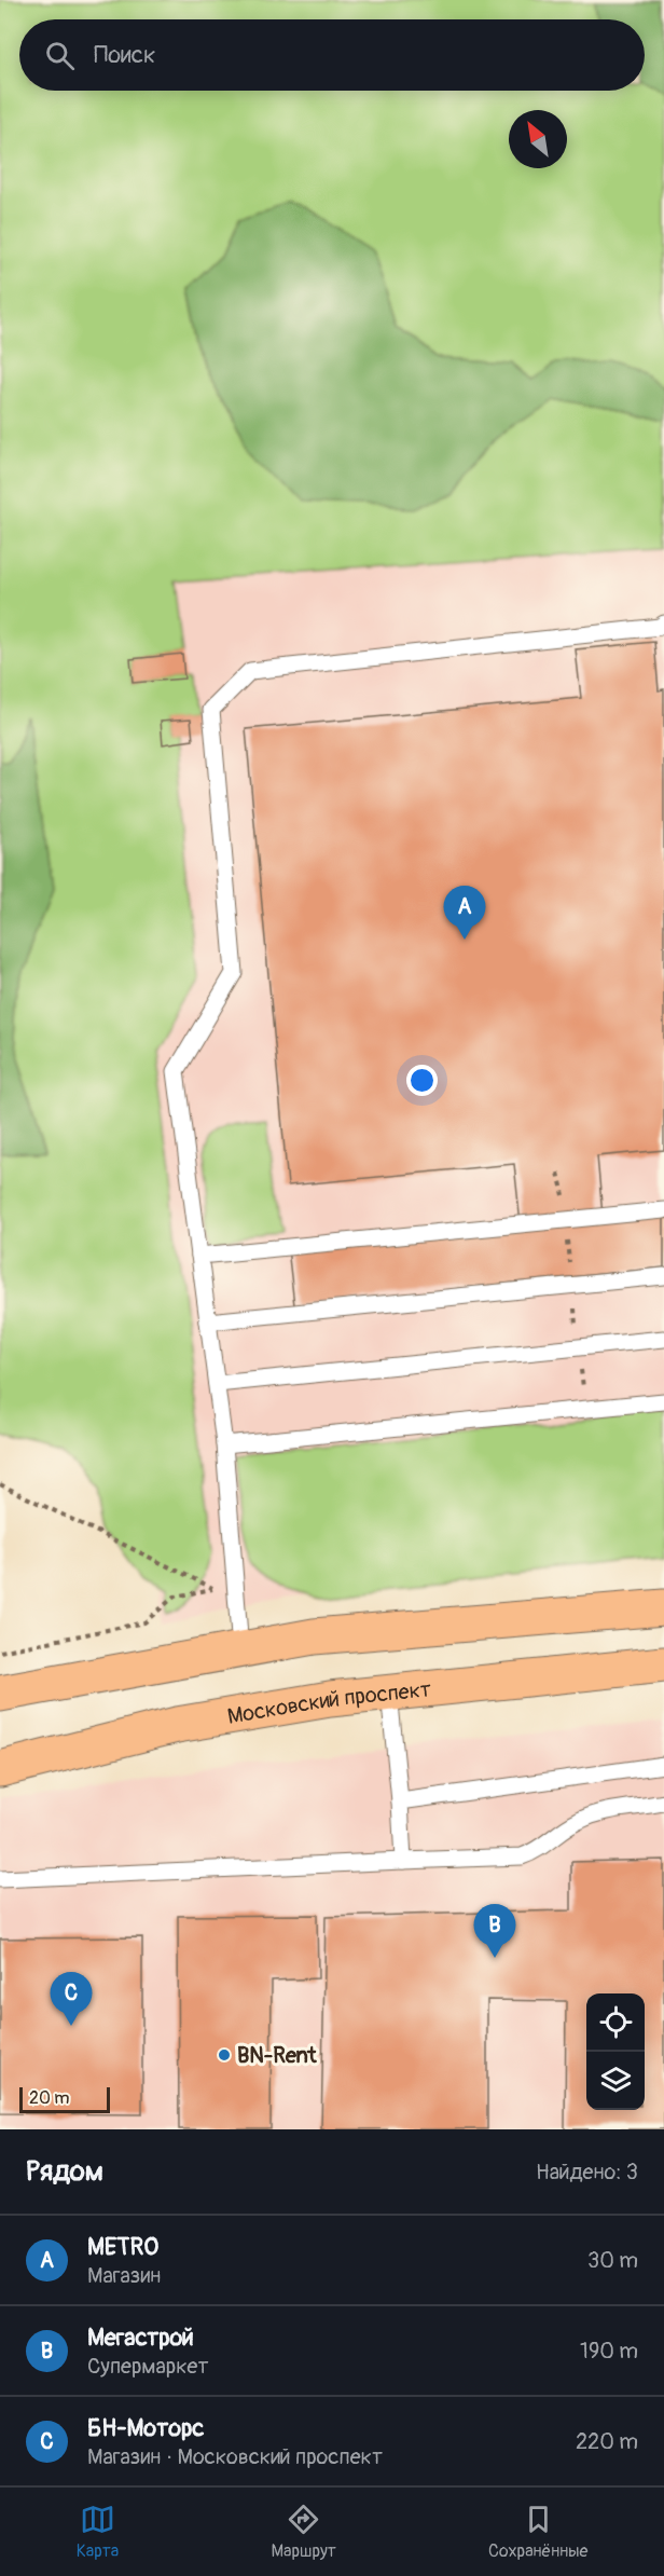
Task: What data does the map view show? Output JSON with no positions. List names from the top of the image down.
{
  "streets": {
    "main road": ["Московский проспект"]
  },
  "places": ["BN-Rent"],
  "scale_bar": "20 m",
  "north": "top left",
  "page": {
    "search": "Поиск",
    "pins": ["A", "B", "C"],
    "scale": "20 m",
    "heading": ["Рядом", "Найдено: 3"],
    "list": [
      {
        "mark": "A",
        "name": "METRO",
        "note": "Магазин",
        "value": "30 m"
      },
      {
        "mark": "B",
        "name": "Мегастрой",
        "note": "Супермаркет",
        "value": "190 m"
      },
      {
        "mark": "C",
        "name": "БН-Моторс",
        "note": "Магазин · Московский проспект",
        "value": "220 m"
      }
    ],
    "nav": ["Карта", "Маршрут", "Сохранённые"]
  }
}
